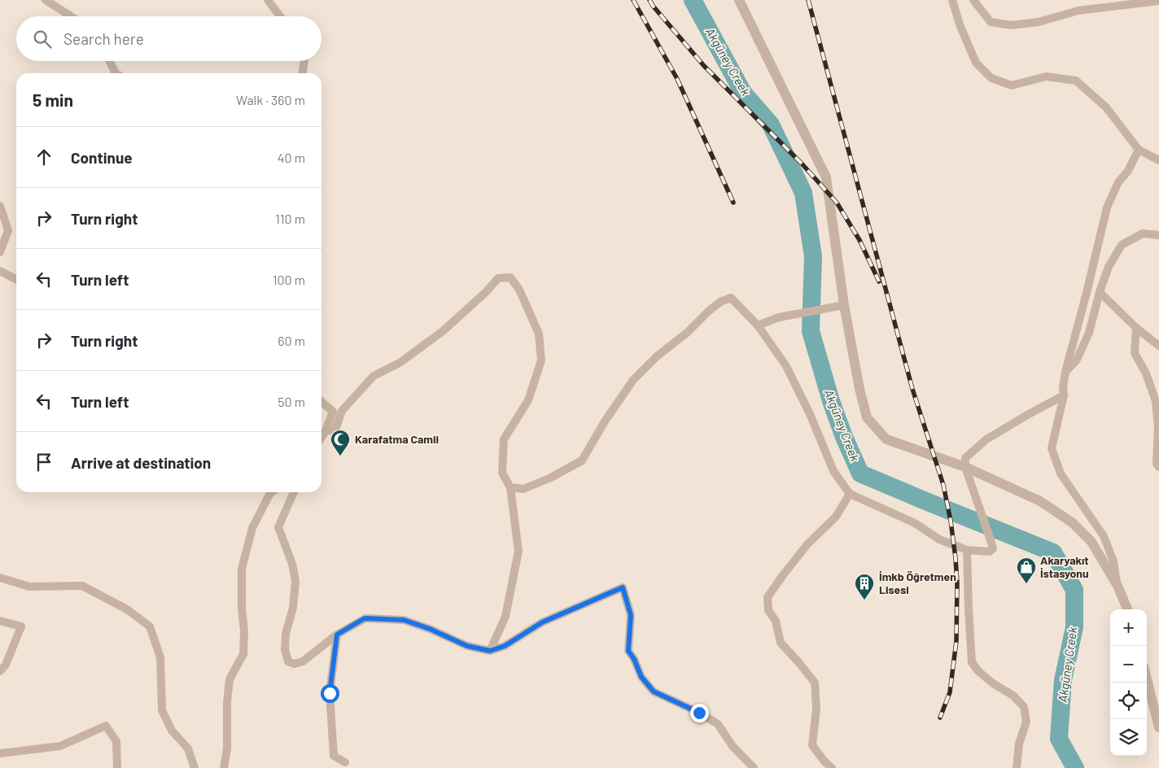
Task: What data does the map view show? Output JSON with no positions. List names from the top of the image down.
{
  "water": ["Akgüney Creek"],
  "places": {
    "mosque": ["Karafatma Camii"],
    "shop": ["Akaryakıt İstasyonu"],
    "building": ["İmkb Öğretmen Lisesi"]
  },
  "page": {
    "search": "Search here",
    "heading": ["5 min", "Walk · 360 m"],
    "list": [
      ["Continue", "40 m"],
      ["Turn right", "110 m"],
      ["Turn left", "100 m"],
      ["Turn right", "60 m"],
      ["Turn left", "50 m"],
      "Arrive at destination"
    ],
    "map_buttons": ["+", "−"]
  }
}
